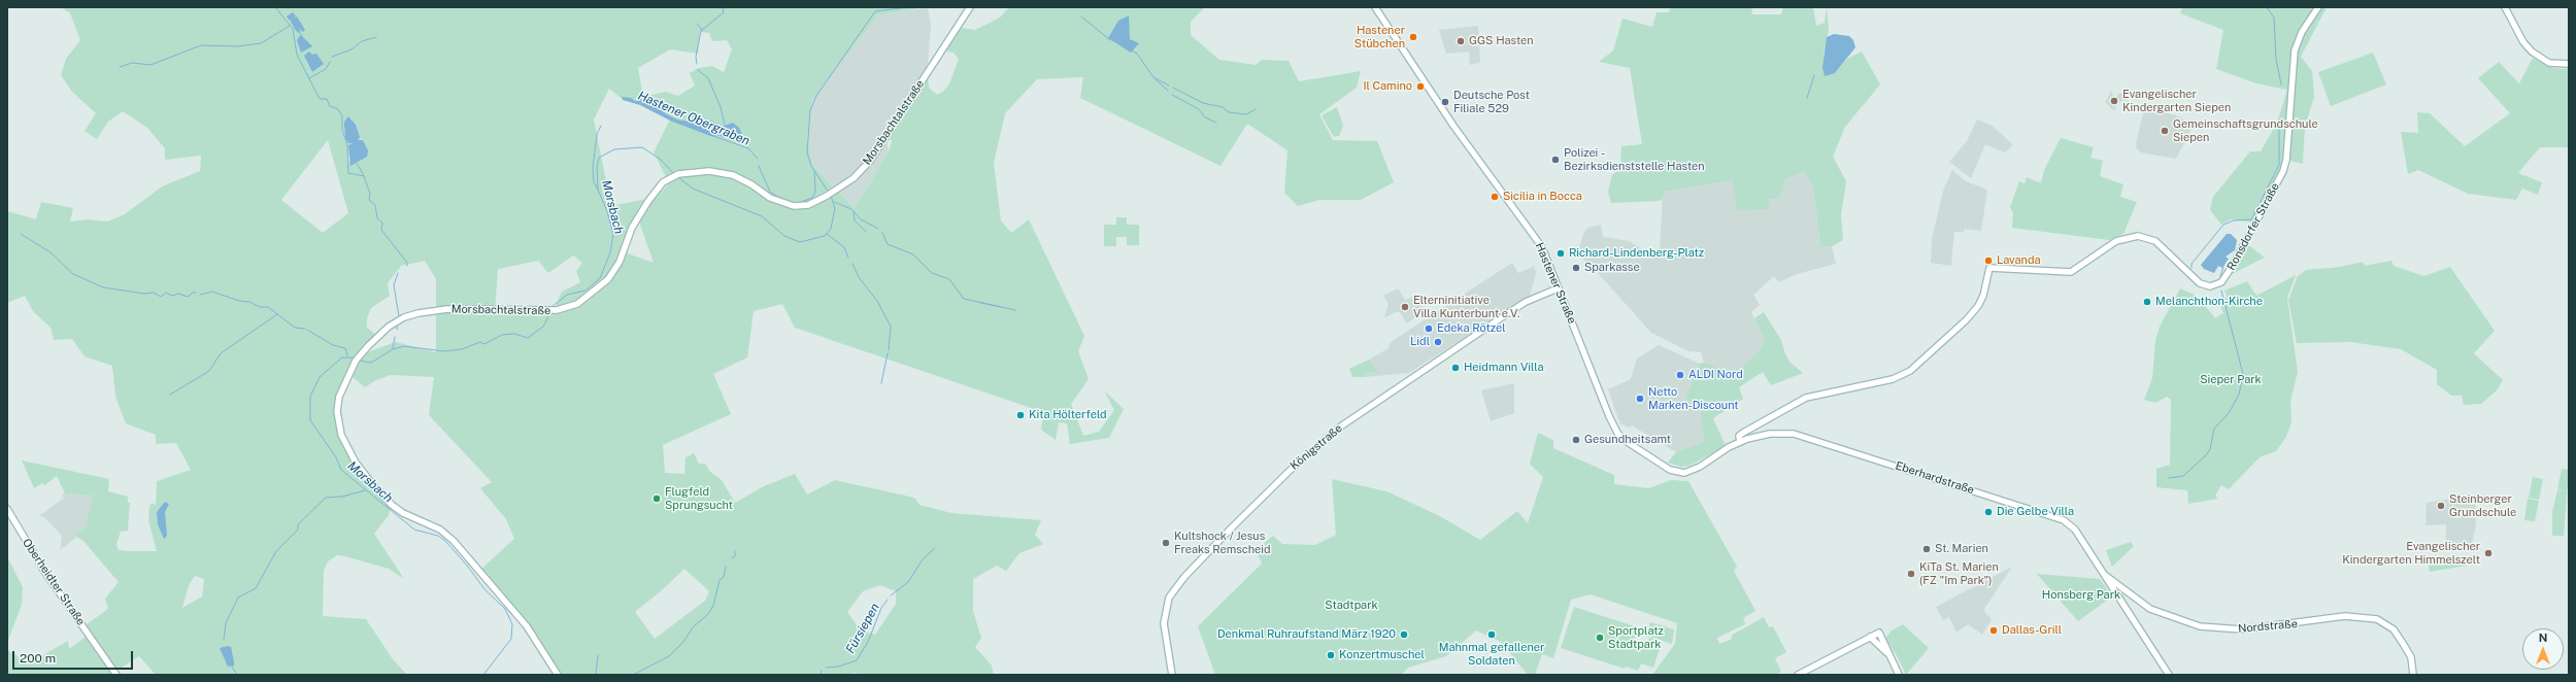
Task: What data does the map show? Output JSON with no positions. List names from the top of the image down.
{
  "streets": {
    "main road": [
      "Morsbachtalstraße",
      "Ronsdorfer Straße",
      "Hastener Straße",
      "Königstraße",
      "Eberhardstraße",
      "Oberheidter Straße",
      "Nordstraße"
    ]
  },
  "crossings": [
    ["Ronsdorfer Straße", "Hastener Straße"],
    ["Ronsdorfer Straße", "Eberhardstraße"],
    ["Hastener Straße", "Königstraße"],
    ["Hastener Straße", "Eberhardstraße"],
    ["Eberhardstraße", "Nordstraße"]
  ],
  "water": ["Hastener Obergraben", "Morsbach", "Fürsiepen"],
  "parks": ["Sieper Park", "Honsberg Park", "Stadtpark"],
  "places": [
    "Hastener Stübchen",
    "GGS Hasten",
    "Il Camino",
    "Evangelischer Kindergarten Siepen",
    "Deutsche Post Filiale 529",
    "Gemeinschaftsgrundschule Siepen",
    "Polizei - Bezirksdienststelle Hasten",
    "Sicilia in Bocca",
    "Richard-Lindenberg-Platz",
    "Lavanda",
    "Sparkasse",
    "Melanchthon-Kirche",
    "Elterninitiative Villa Kunterbunt e.V.",
    "Edeka Rötzel",
    "Lidl",
    "Heidmann Villa",
    "ALDI Nord",
    "Netto Marken-Discount",
    "Kita Hölterfeld",
    "Gesundheitsamt",
    "Flugfeld Sprungsucht",
    "Steinberger Grundschule",
    "Die Gelbe Villa",
    "Kultshock / Jesus Freaks Remscheid",
    "St. Marien",
    "Evangelischer Kindergarten Himmelszelt",
    "KiTa St. Marien (FZ \"Im Park\")",
    "Dallas-Grill",
    "Denkmal Ruhraufstand März 1920",
    "Mahnmal gefallener Soldaten",
    "Sportplatz Stadtpark",
    "Konzertmuschel"
  ],
  "scale_bar": "200 m",
  "north": "top"
}
